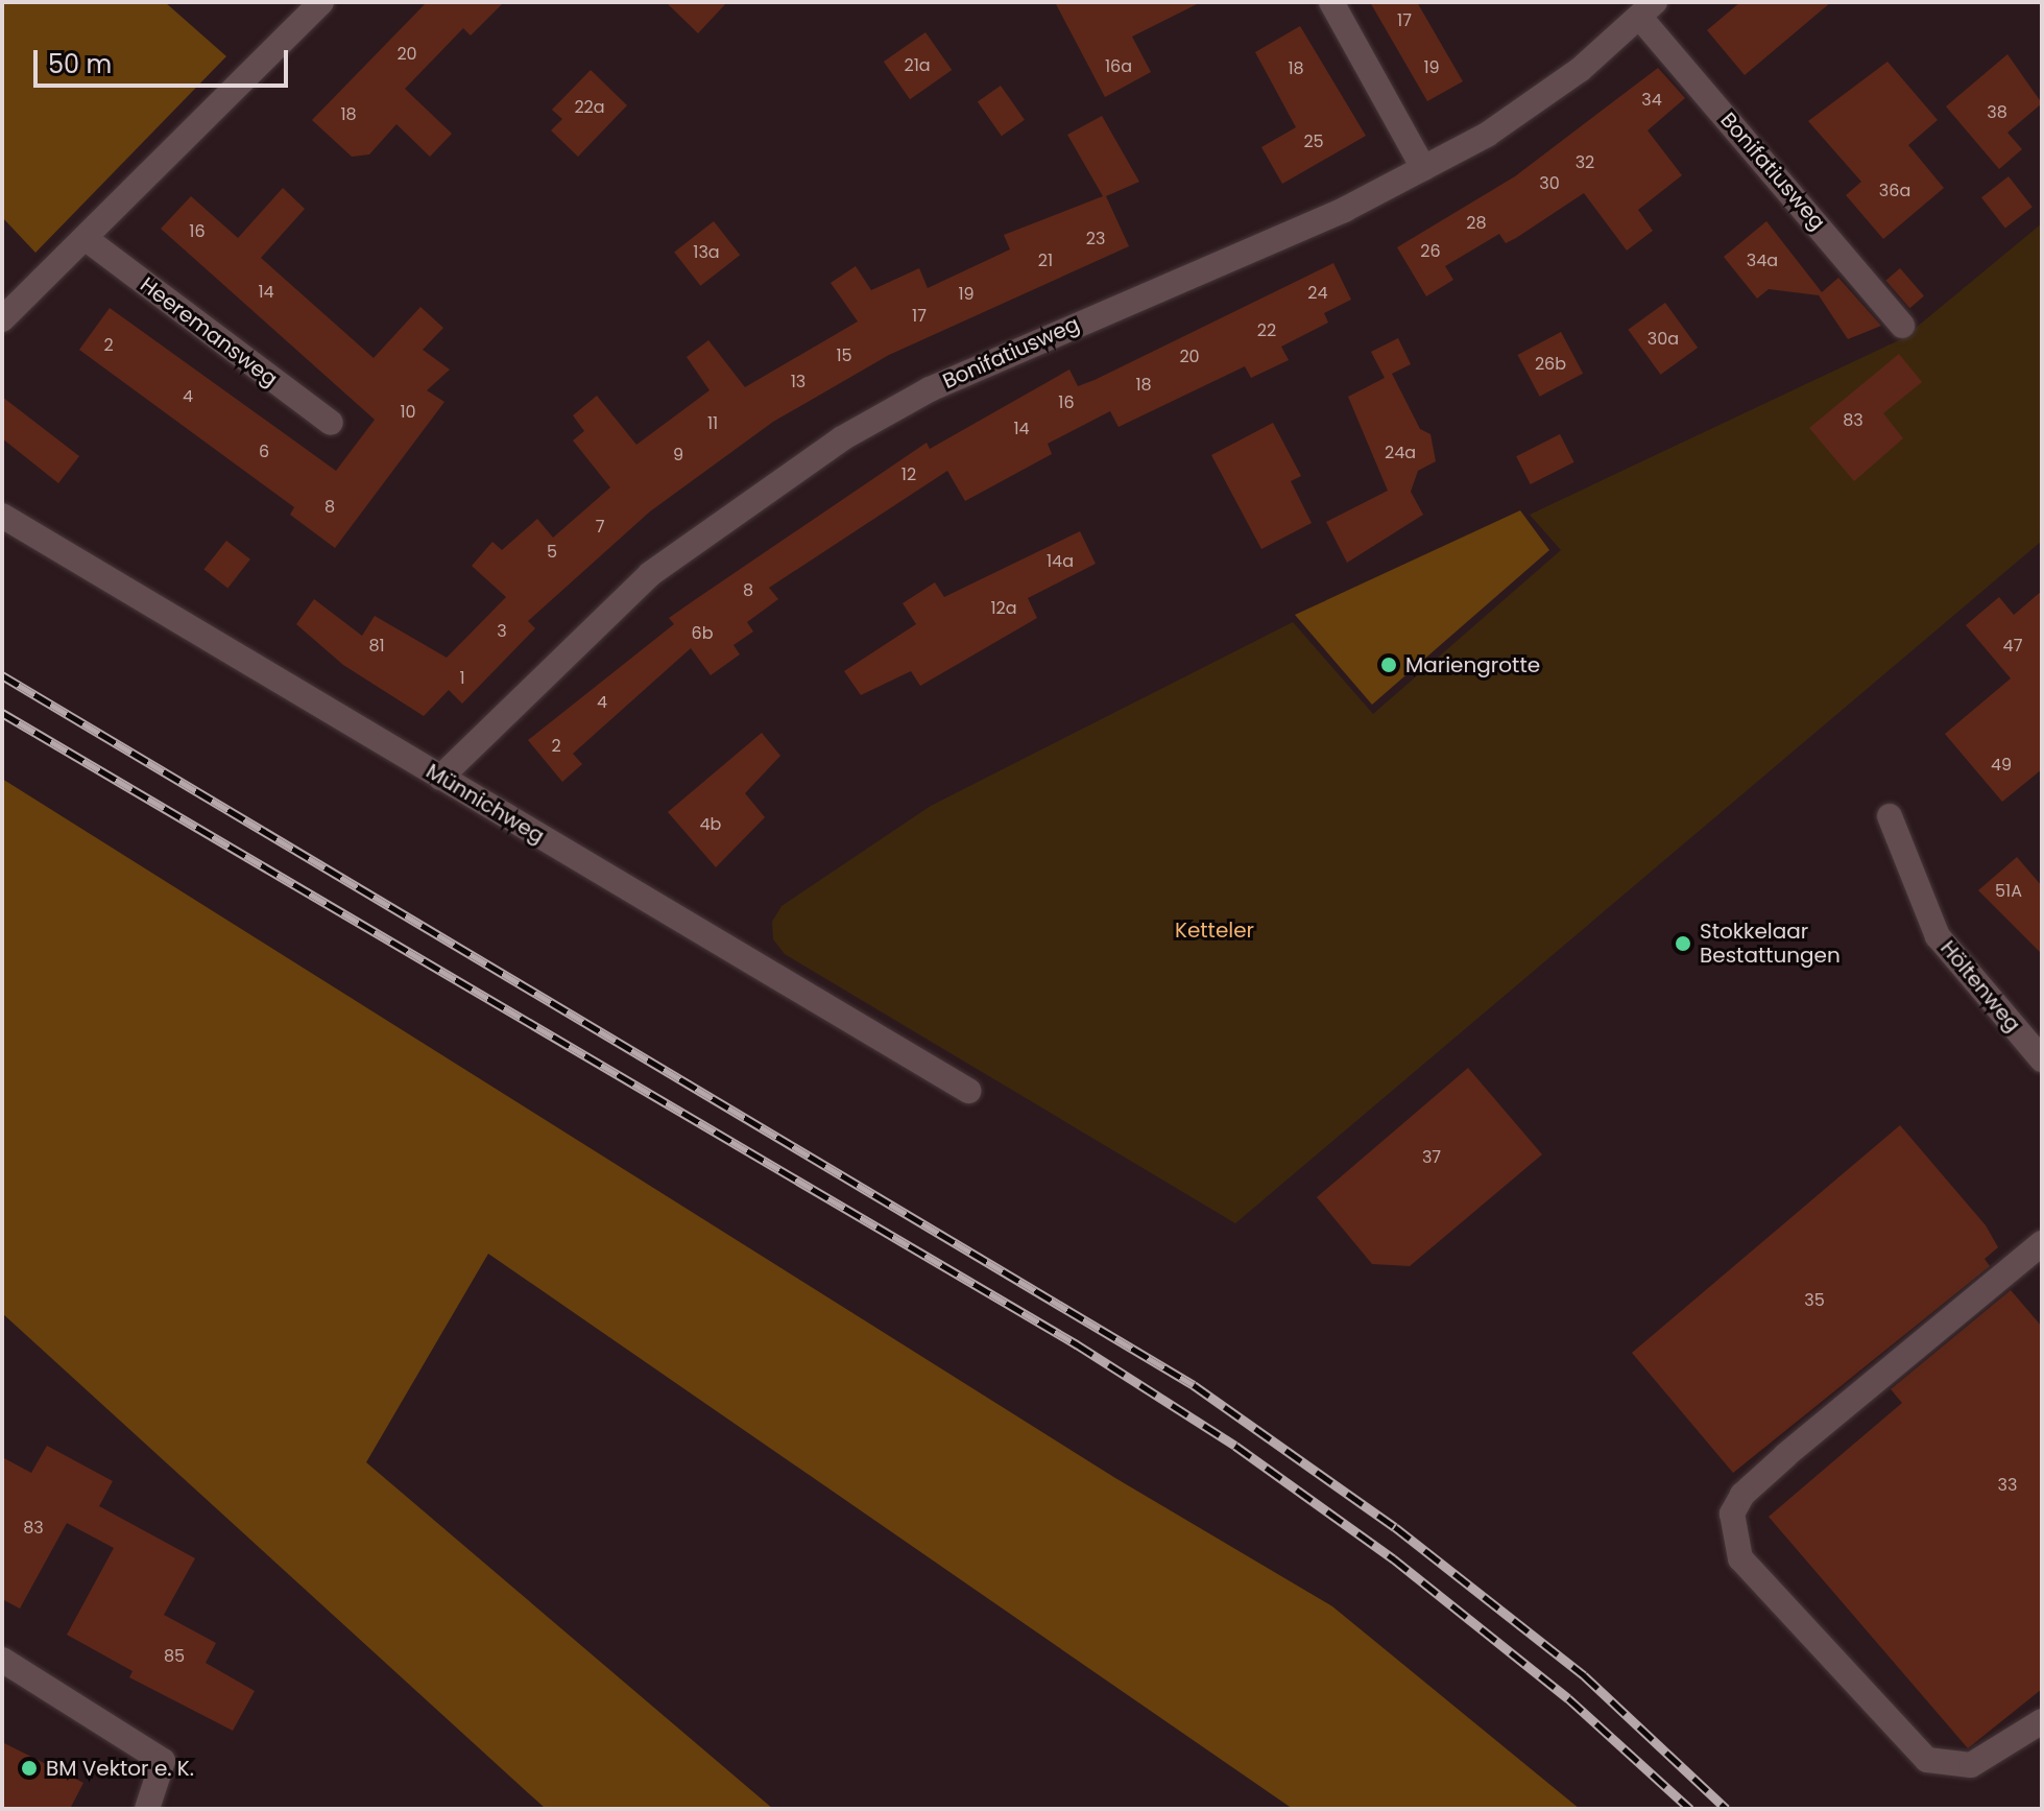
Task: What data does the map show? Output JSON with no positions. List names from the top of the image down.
{
  "streets": {
    "street": [
      "Bonifatiusweg",
      "Heeremansweg",
      "Münnichweg",
      "Höltenweg"
    ]
  },
  "crossings": [
    ["Bonifatiusweg", "Münnichweg"]
  ],
  "parks": ["Ketteler"],
  "places": ["Mariengrotte", "Stokkelaar Bestattungen", "BM Vektor e. K."],
  "house_numbers": [
    "17",
    "20",
    "21a",
    "16a",
    "19",
    "18",
    "34",
    "22a",
    "38",
    "18",
    "25",
    "32",
    "30",
    "36a",
    "28",
    "16",
    "23",
    "26",
    "13a",
    "21",
    "34a",
    "14",
    "24",
    "19",
    "17",
    "22",
    "30a",
    "2",
    "15",
    "20",
    "26b",
    "13",
    "18",
    "4",
    "16",
    "10",
    "83",
    "11",
    "14",
    "6",
    "24a",
    "9",
    "12",
    "8",
    "7",
    "5",
    "14a",
    "8",
    "12a",
    "3",
    "6b",
    "81",
    "47",
    "1",
    "4",
    "2",
    "49",
    "4b",
    "51A",
    "37",
    "35",
    "33",
    "83",
    "85"
  ],
  "scale_bar": "50 m"
}
